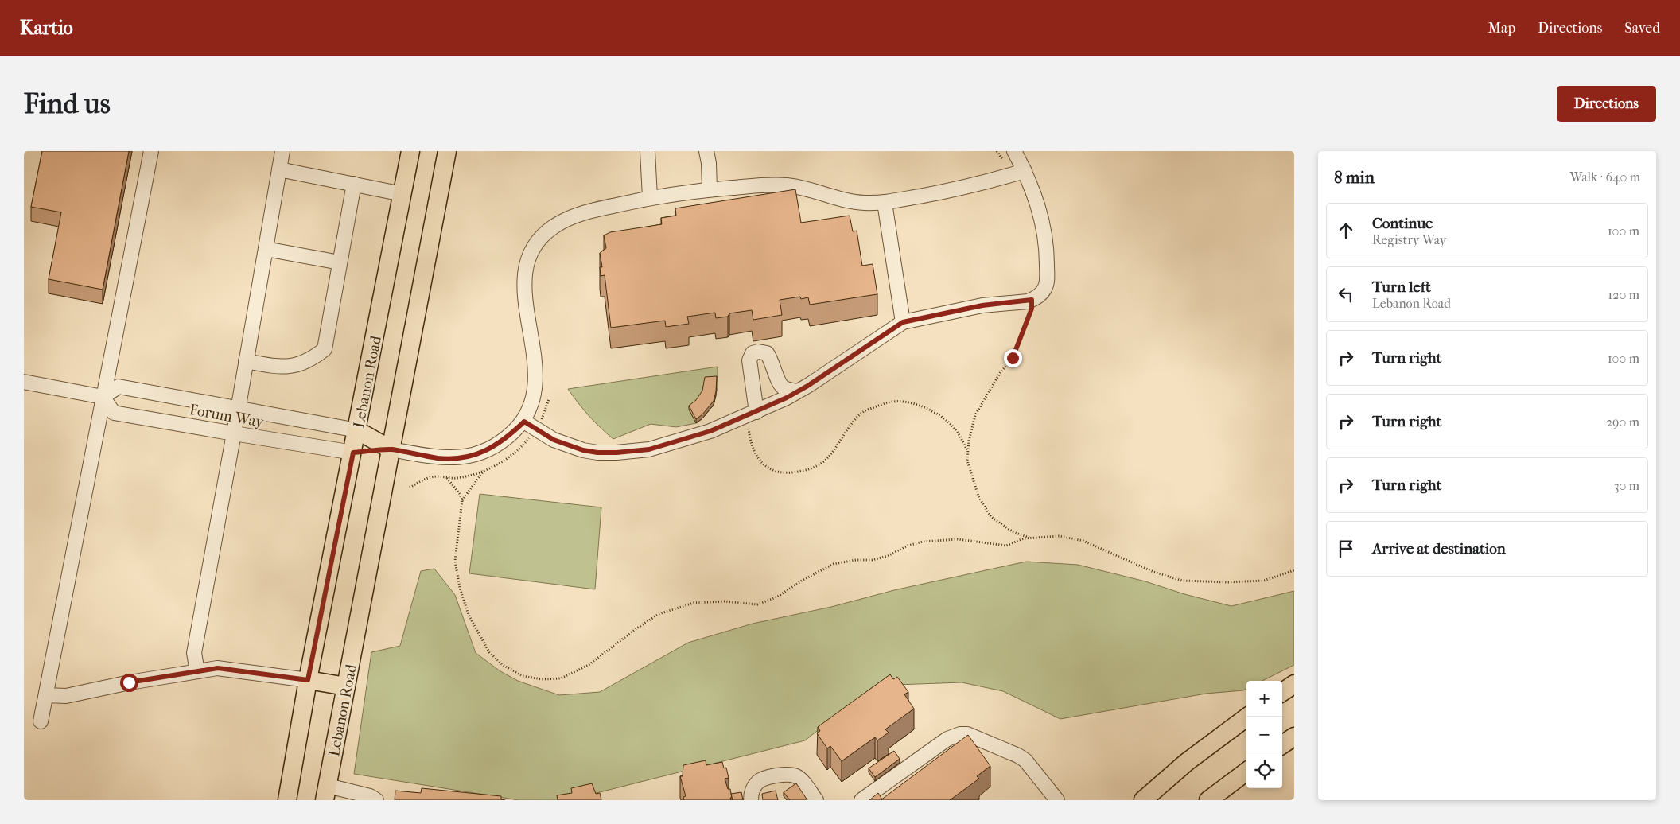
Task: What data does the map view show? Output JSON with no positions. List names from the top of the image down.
{
  "streets": {
    "main road": ["Lebanon Road"],
    "street": ["Forum Way"]
  },
  "crossings": [
    ["Lebanon Road", "Forum Way"]
  ],
  "page": {
    "header": "Kartio",
    "nav": ["Map", "Directions", "Saved"],
    "buttons": "Directions",
    "title": "Find us",
    "heading": ["8 min", "Walk · 640 m"],
    "list": [
      ["Continue", "Registry Way", "100 m"],
      ["Turn left", "Lebanon Road", "120 m"],
      ["Turn right", "100 m"],
      ["Turn right", "290 m"],
      ["Turn right", "30 m"],
      "Arrive at destination"
    ],
    "map_buttons": ["+", "−"]
  }
}
